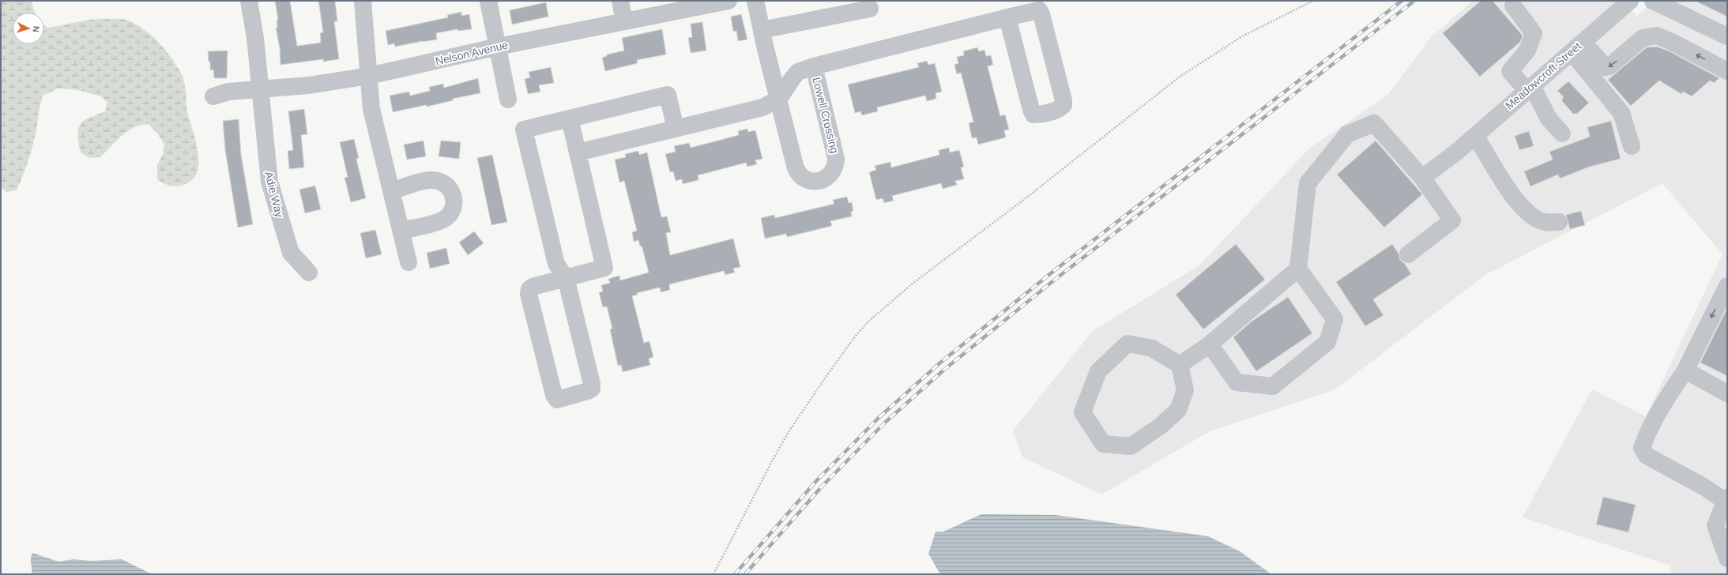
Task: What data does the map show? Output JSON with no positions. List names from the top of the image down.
{
  "streets": {
    "street": [
      "Nelson Avenue",
      "Meadowcroft Street",
      "Lowell Crossing",
      "Adie Way"
    ]
  },
  "crossings": [
    ["Nelson Avenue", "Adie Way"]
  ],
  "north": "right"
}
